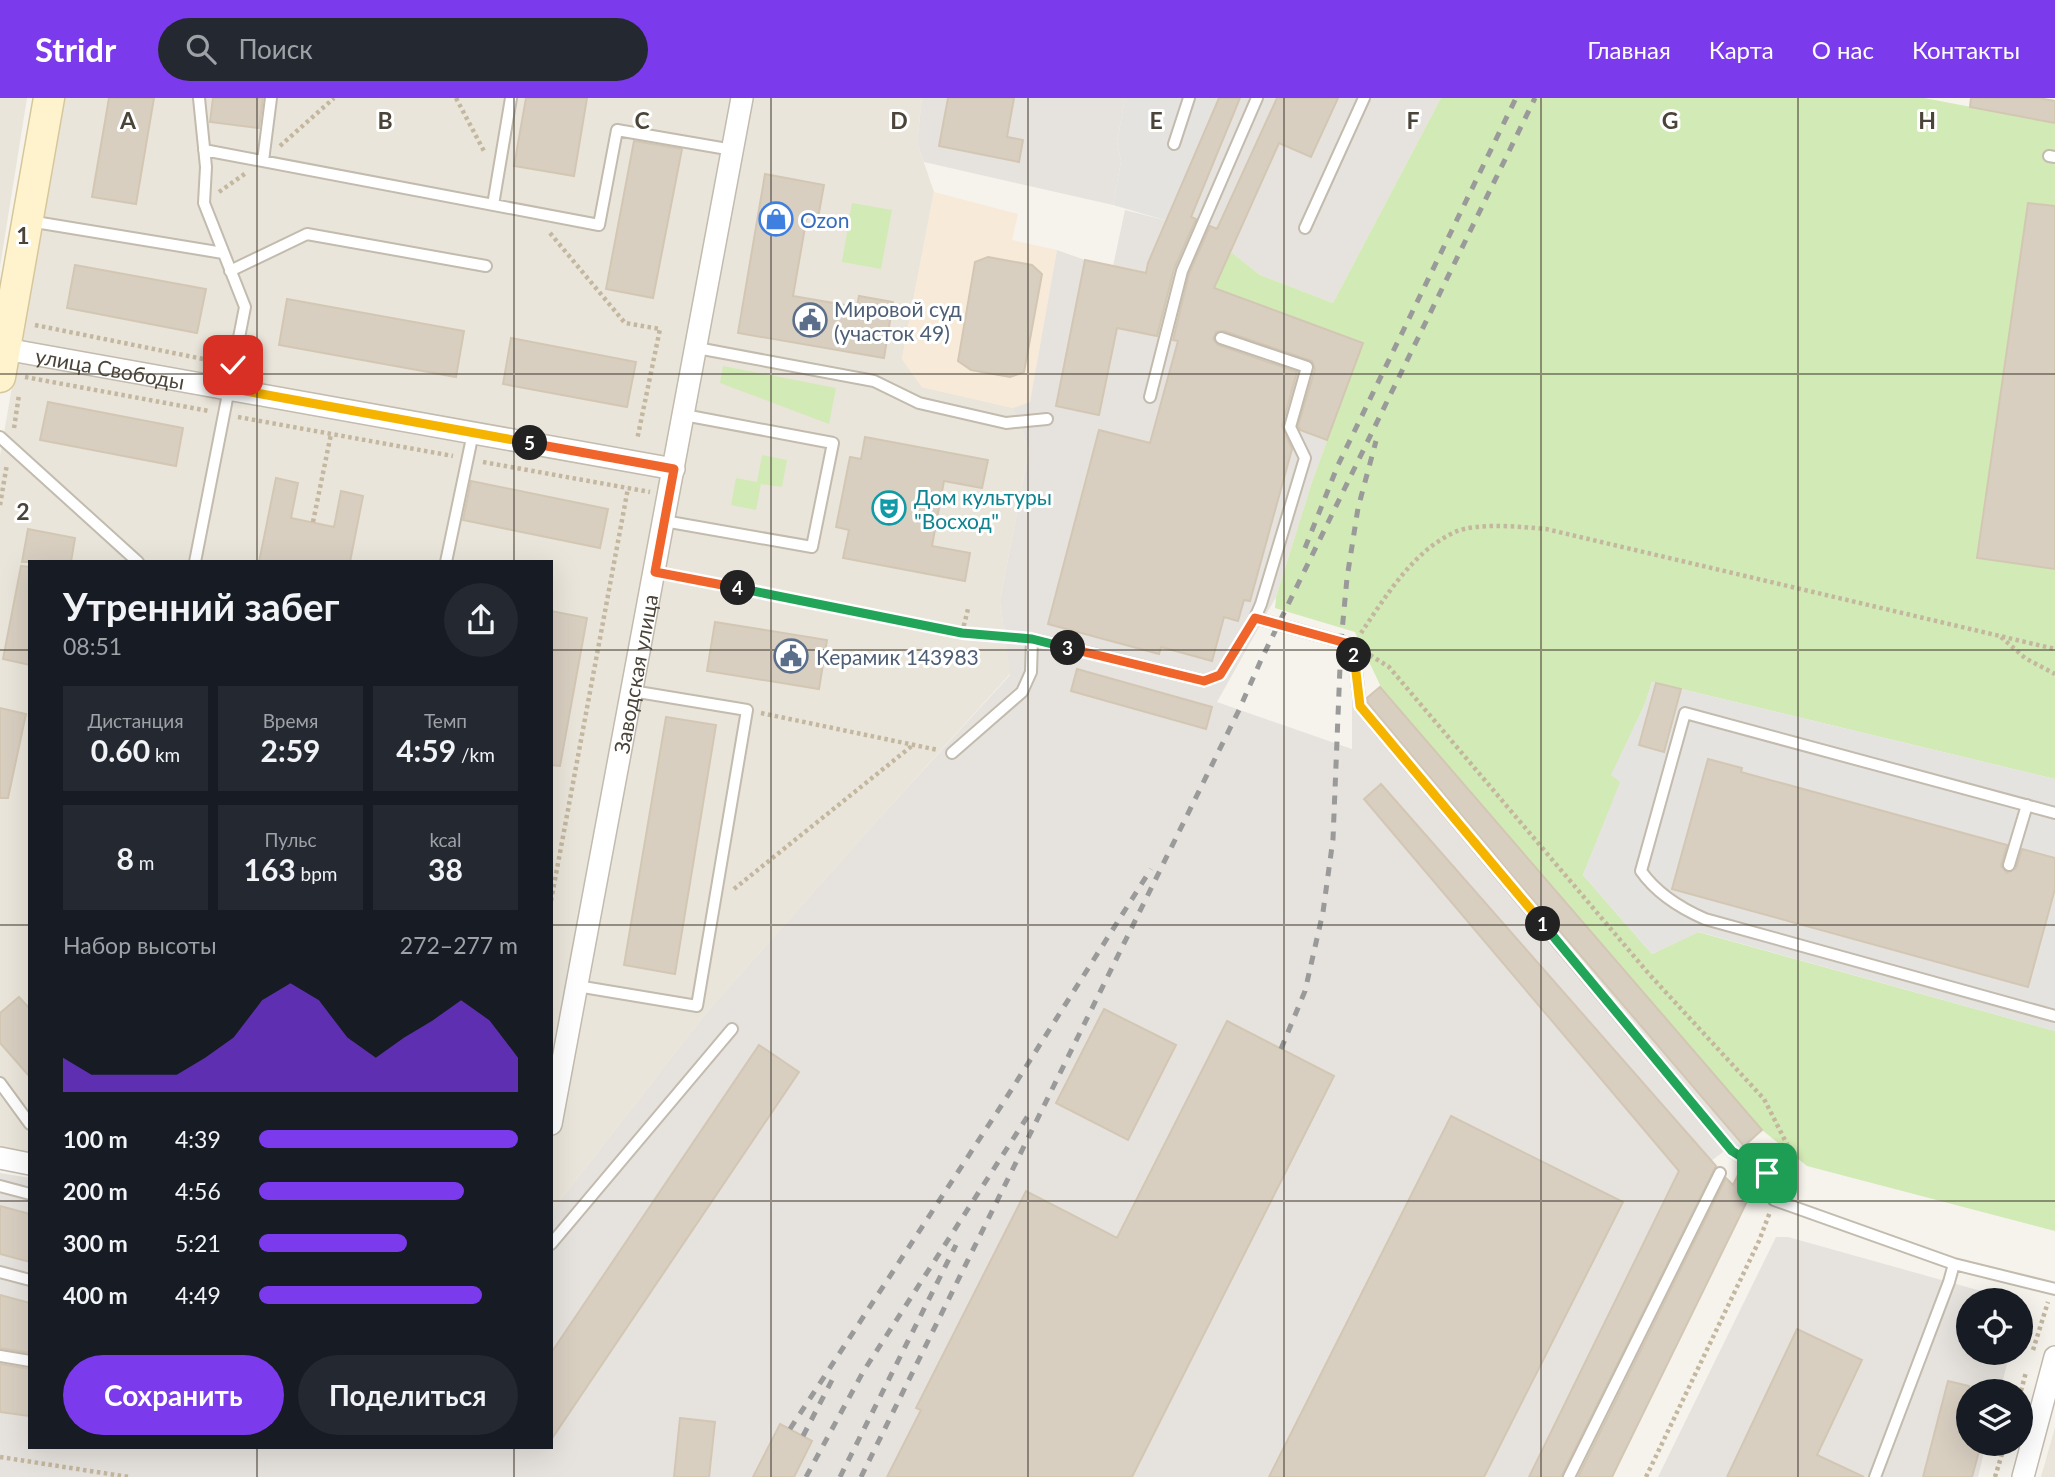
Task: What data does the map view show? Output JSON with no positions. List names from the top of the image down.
{
  "streets": {
    "street": ["улица Свободы", "Заводская улица"]
  },
  "crossings": [
    ["улица Свободы", "Заводская улица"]
  ],
  "places": {
    "shop": ["Ozon"],
    "public building": ["Мировой суд (участок 49)", "Керамик 143983"],
    "theatre": ["Дом культуры \"Восход\""]
  },
  "page": {
    "header": "Stridr",
    "search": "Поиск",
    "nav": [
      "Главная",
      "Карта",
      "О нас",
      "Контакты"
    ],
    "pins": [
      "5",
      "4",
      "3",
      "2",
      "1"
    ],
    "heading": ["Утренний забег", "08:51"],
    "stats": [
      ["Дистанция", "0.60 km"],
      ["Время", "2:59"],
      ["Темп", "4:59 /km"],
      ["8 m"],
      ["Пульс", "163 bpm"],
      ["kcal", "38"]
    ],
    "chart": ["Набор высоты", "272–277 m"],
    "list": [
      {
        "name": "100 m",
        "note": "4:39"
      },
      {
        "name": "200 m",
        "note": "4:56"
      },
      {
        "name": "300 m",
        "note": "5:21"
      },
      {
        "name": "400 m",
        "note": "4:49"
      }
    ],
    "buttons": ["Сохранить", "Поделиться"]
  },
  "grid": {
    "columns": [
      "A",
      "B",
      "C",
      "D",
      "E",
      "F",
      "G",
      "H"
    ],
    "rows": ["1", "2"]
  }
}
